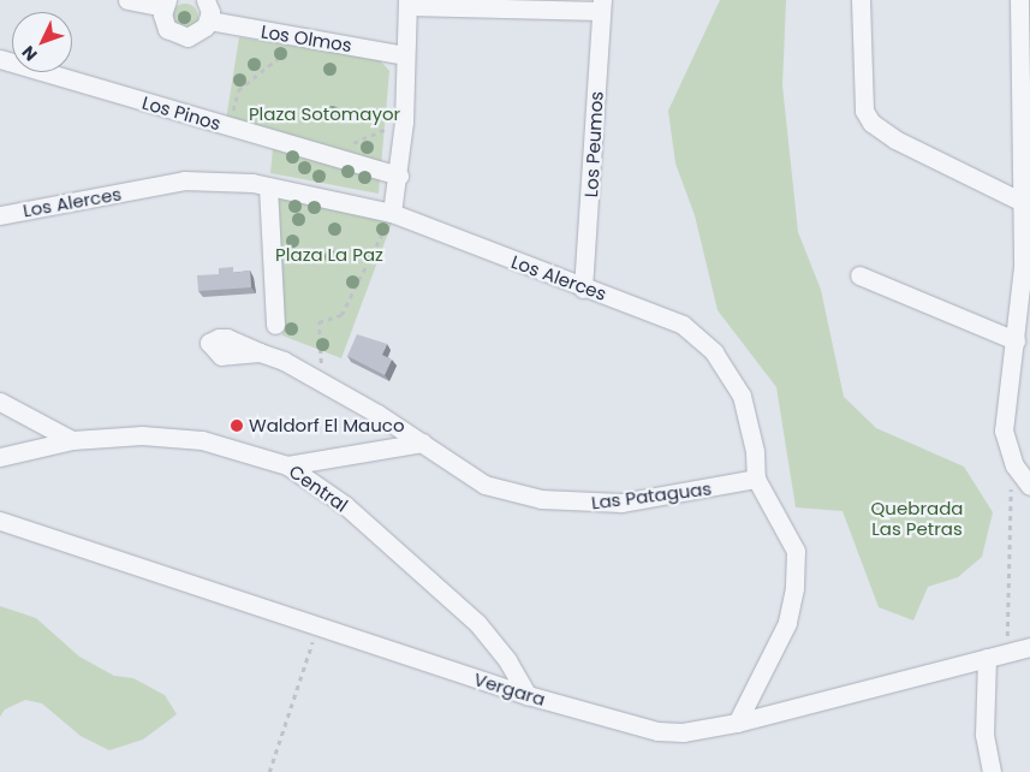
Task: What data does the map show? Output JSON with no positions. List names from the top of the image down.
{
  "streets": {
    "street": [
      "Los Olmos",
      "Los Pinos",
      "Los Peumos",
      "Los Alerces",
      "Central",
      "Las Pataguas",
      "Vergara"
    ]
  },
  "crossings": [
    ["Los Peumos", "Los Alerces"],
    ["Los Alerces", "Las Pataguas"],
    ["Los Alerces", "Vergara"],
    ["Central", "Vergara"]
  ],
  "parks": ["Plaza Sotomayor", "Plaza La Paz", "Quebrada Las Petras"],
  "places": ["Waldorf El Mauco"],
  "north": "bottom left"
}
